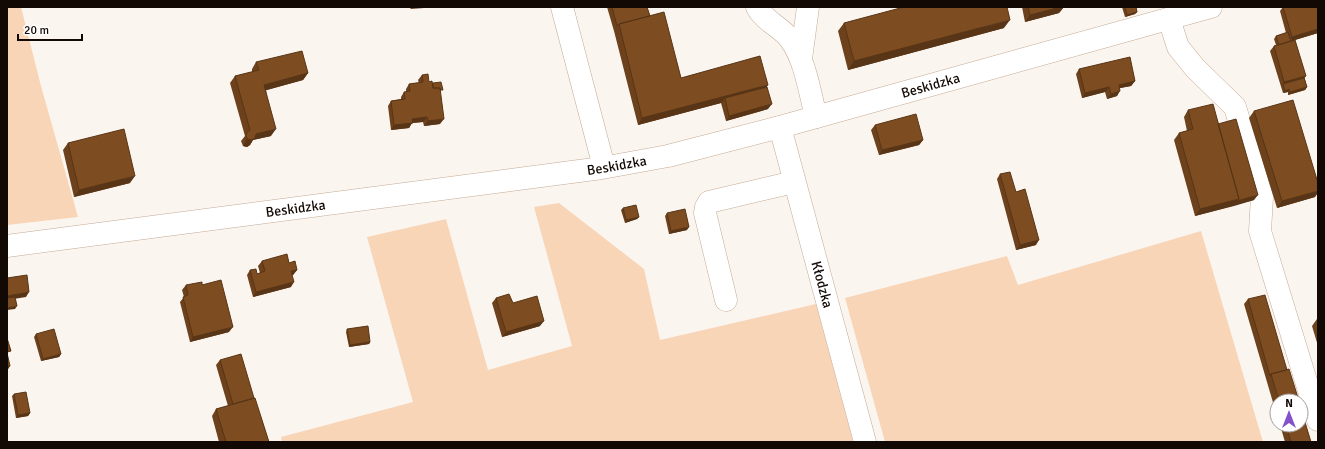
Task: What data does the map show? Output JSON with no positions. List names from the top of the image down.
{
  "streets": {
    "street": ["Beskidzka", "Kłodzka"]
  },
  "crossings": [
    ["Beskidzka", "Kłodzka"]
  ],
  "scale_bar": "20 m",
  "north": "top"
}
